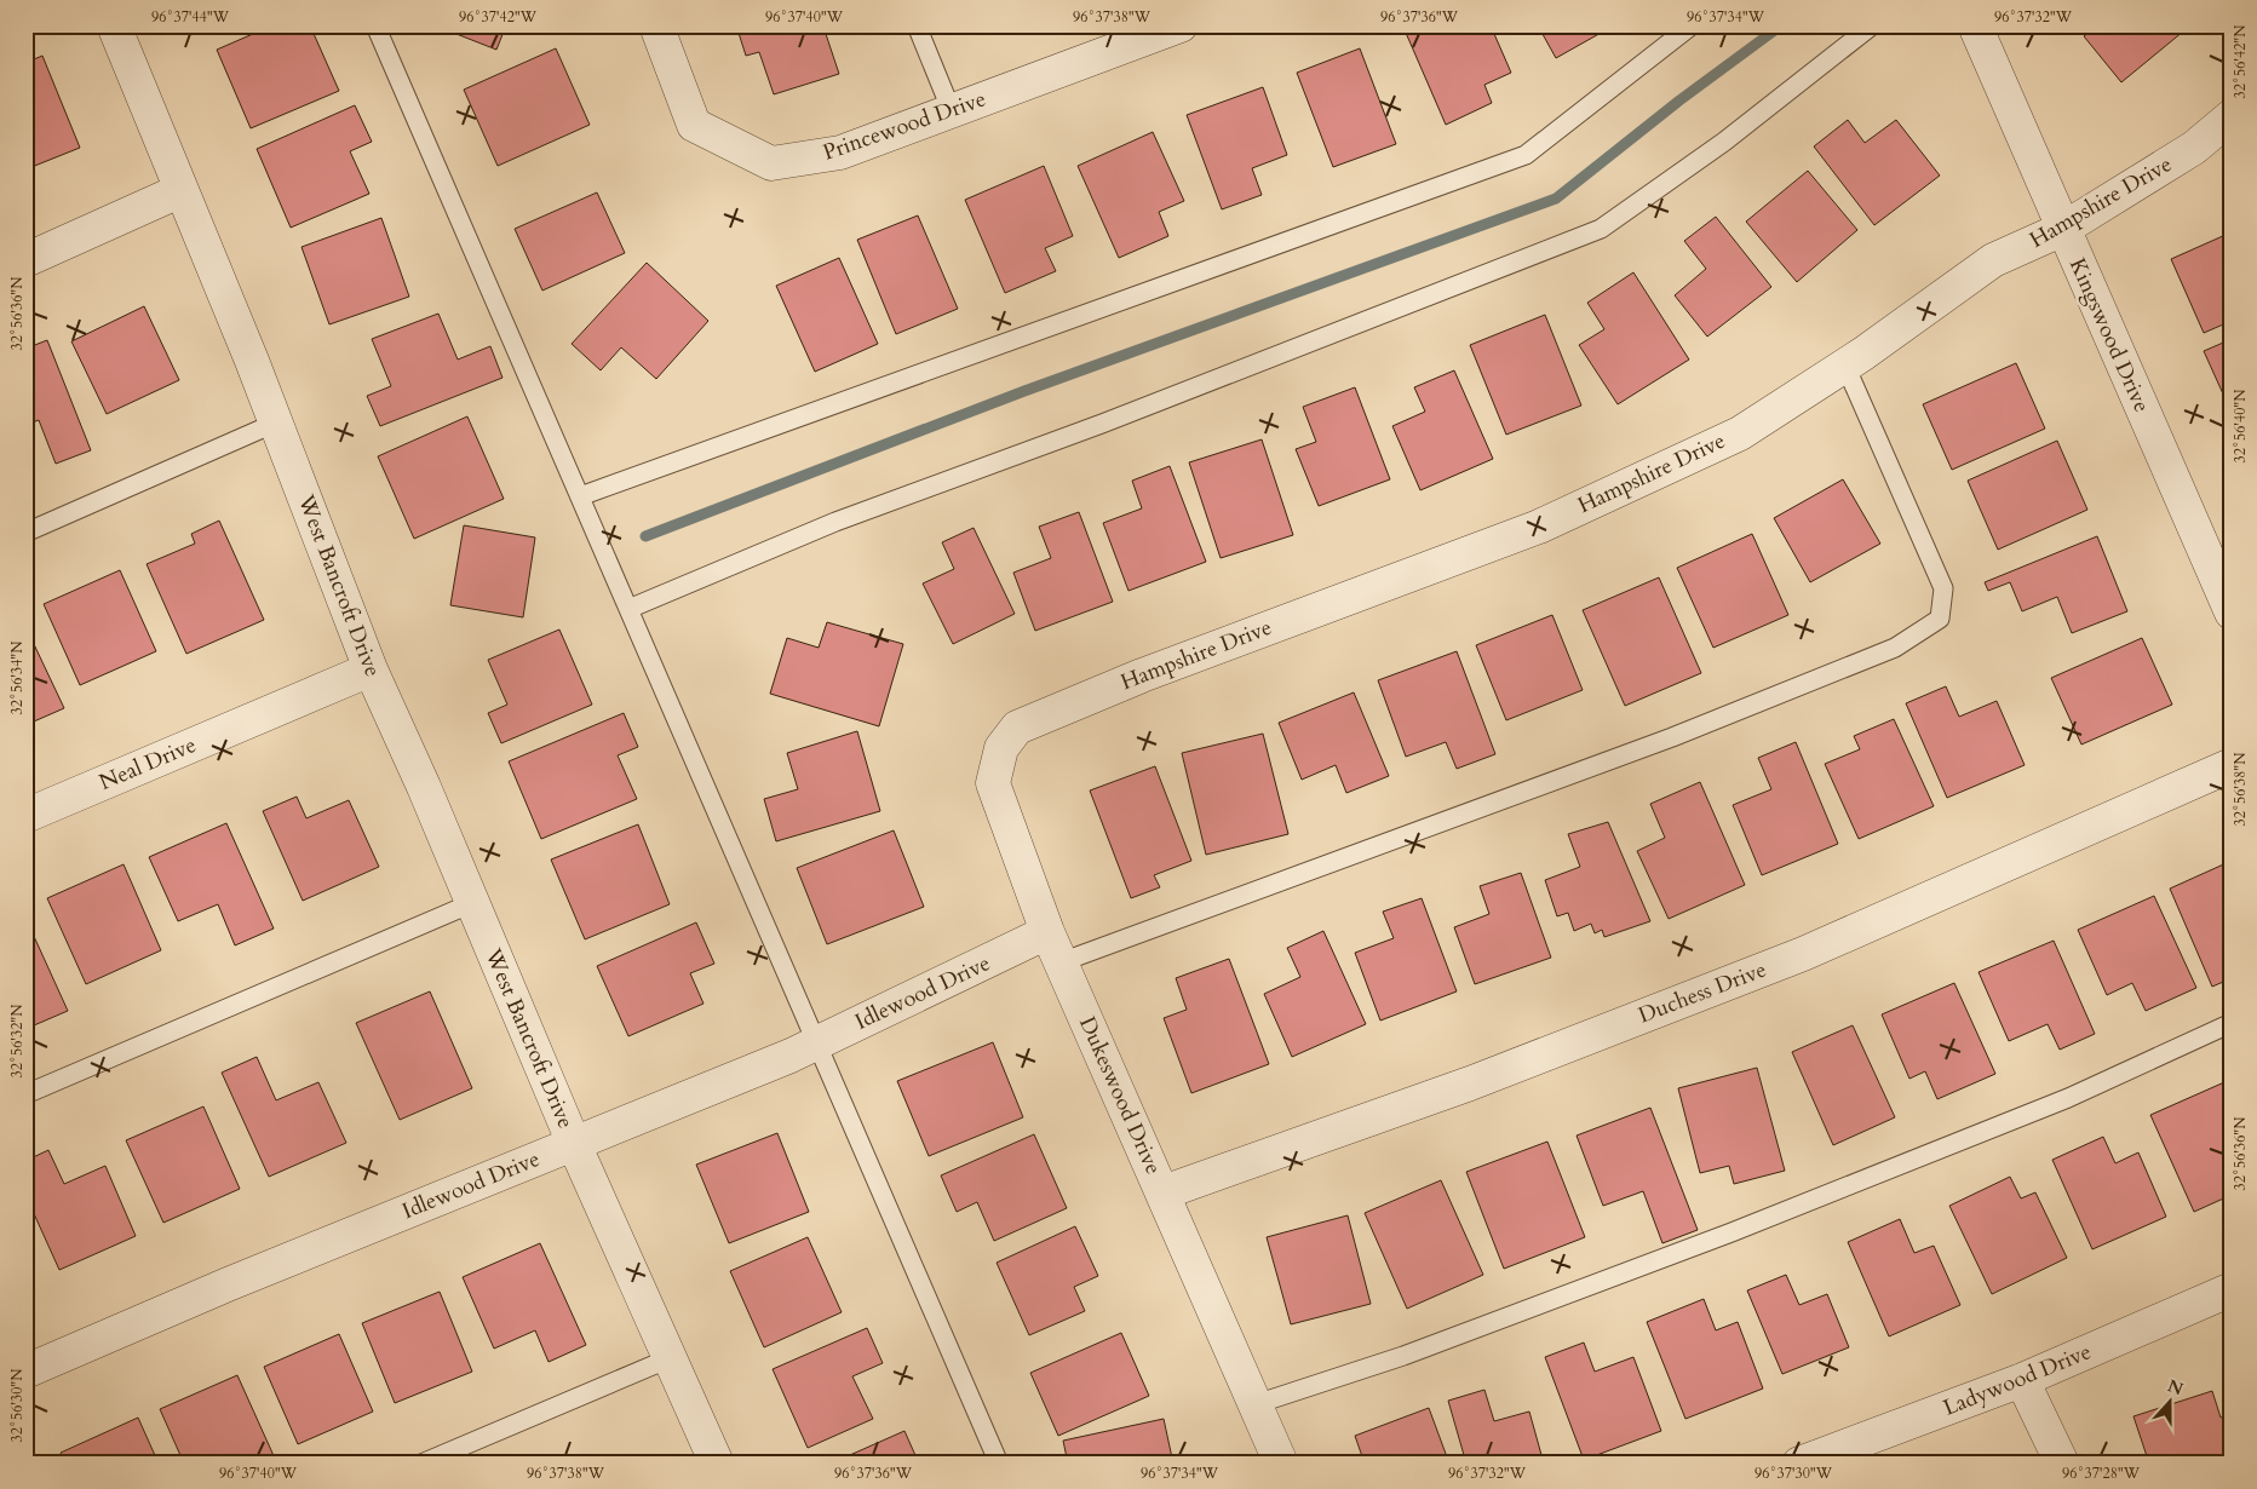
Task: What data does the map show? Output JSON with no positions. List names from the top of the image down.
{
  "streets": {
    "street": [
      "Princewood Drive",
      "Hampshire Drive",
      "Kingswood Drive",
      "West Bancroft Drive",
      "Neal Drive",
      "Idlewood Drive",
      "Duchess Drive",
      "Dukeswood Drive",
      "Ladywood Drive"
    ]
  },
  "crossings": [
    ["Hampshire Drive", "Kingswood Drive"],
    ["Hampshire Drive", "Dukeswood Drive"],
    ["West Bancroft Drive", "Neal Drive"],
    ["West Bancroft Drive", "Idlewood Drive"],
    ["Idlewood Drive", "Dukeswood Drive"],
    ["Duchess Drive", "Dukeswood Drive"]
  ],
  "north": "top",
  "coordinates": [
    "96°37'44\"W",
    "96°37'42\"W",
    "96°37'40\"W",
    "96°37'38\"W",
    "96°37'36\"W",
    "96°37'34\"W",
    "96°37'32\"W",
    "32°56'42\"N",
    "32°56'36\"N",
    "32°56'40\"N",
    "32°56'34\"N",
    "32°56'38\"N",
    "32°56'32\"N",
    "32°56'30\"N",
    "96°37'30\"W",
    "96°37'28\"W"
  ]
}
